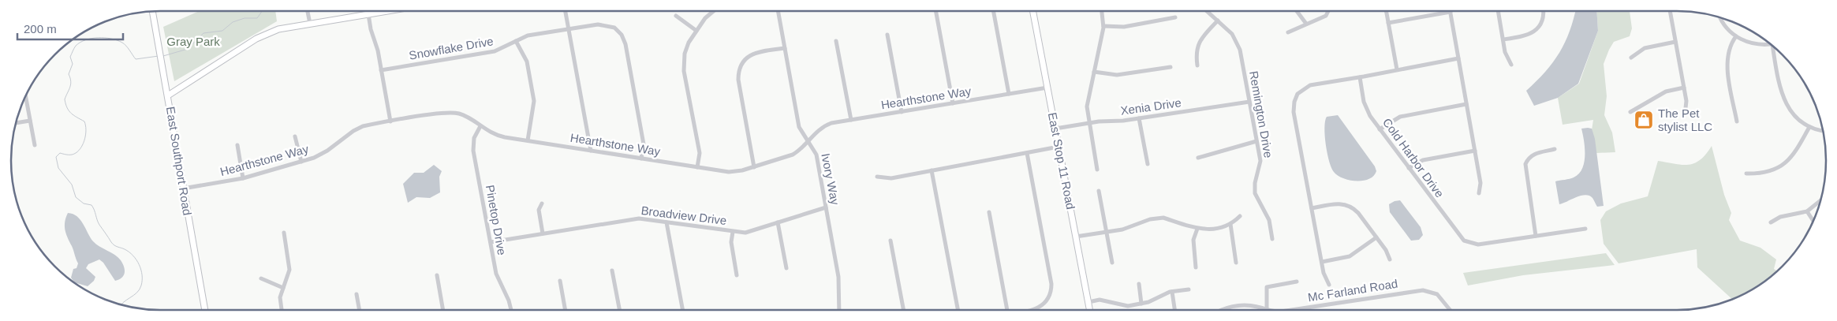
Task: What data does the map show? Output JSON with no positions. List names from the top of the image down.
{
  "streets": {
    "main road": ["East Southport Road", "East Stop 11 Road"],
    "street": [
      "Snowflake Drive",
      "Hearthstone Way",
      "Xenia Drive",
      "Remington Drive",
      "Cold Harbor Drive",
      "Ivory Way",
      "Broadview Drive",
      "Pinetop Drive",
      "Mc Farland Road"
    ]
  },
  "crossings": [
    ["Snowflake Drive", "Hearthstone Way"],
    ["Hearthstone Way", "East Southport Road"],
    ["Hearthstone Way", "East Stop 11 Road"],
    ["Hearthstone Way", "Ivory Way"],
    ["Hearthstone Way", "Pinetop Drive"],
    ["Xenia Drive", "Remington Drive"],
    ["Xenia Drive", "East Stop 11 Road"],
    ["Ivory Way", "Broadview Drive"],
    ["Broadview Drive", "Pinetop Drive"]
  ],
  "parks": ["Gray Park"],
  "places": {
    "shop": ["The Pet stylist LLC"]
  },
  "scale_bar": "200 m"
}
